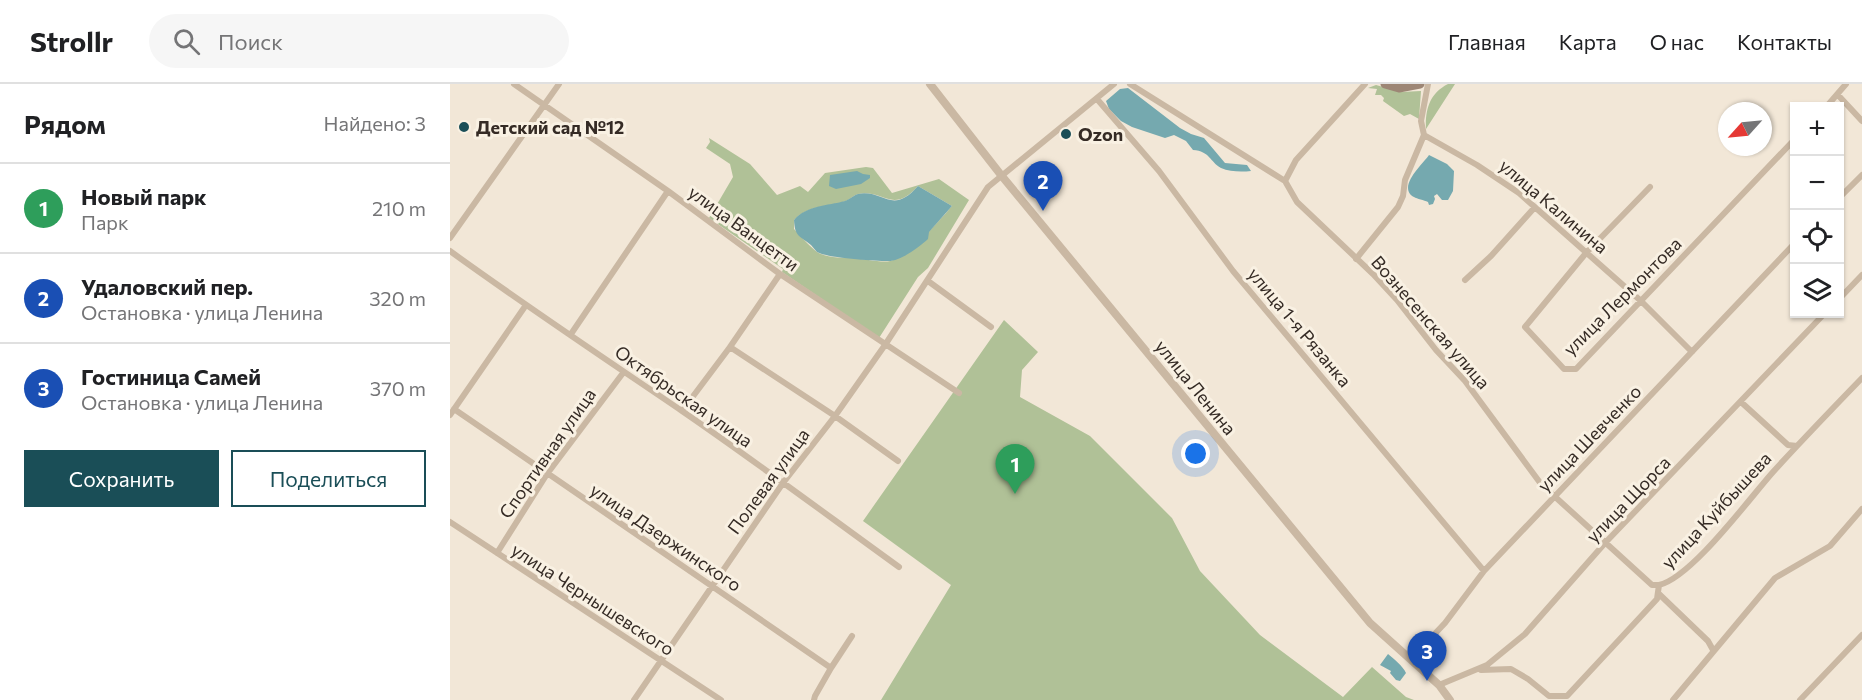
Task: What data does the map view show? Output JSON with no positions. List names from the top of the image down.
{
  "streets": {
    "street": [
      "улица Калинина",
      "улица Ванцетти",
      "улица Лермонтова",
      "Вознесенская улица",
      "улица 1-я Рязанка",
      "улица Ленина",
      "Октябрьская улица",
      "улица Шевченко",
      "Спортивная улица",
      "Полевая улица",
      "улица Щорса",
      "улица Куйбышева",
      "улица Дзержинского",
      "улица Чернышевского"
    ]
  },
  "crossings": [
    ["улица Калинина", "улица Лермонтова"],
    ["улица Калинина", "улица Шевченко"],
    ["улица Ванцетти", "Полевая улица"],
    ["Вознесенская улица", "улица Шевченко"],
    ["Вознесенская улица", "улица Щорса"],
    ["Вознесенская улица", "улица Куйбышева"],
    ["улица 1-я Рязанка", "улица Шевченко"],
    ["улица 1-я Рязанка", "Полевая улица"],
    ["улица Ленина", "улица Шевченко"],
    ["улица Ленина", "Полевая улица"],
    ["улица Ленина", "улица Щорса"],
    ["Октябрьская улица", "Спортивная улица"],
    ["Октябрьская улица", "Полевая улица"],
    ["Спортивная улица", "улица Дзержинского"],
    ["Спортивная улица", "улица Чернышевского"],
    ["Полевая улица", "улица Дзержинского"],
    ["Полевая улица", "улица Чернышевского"],
    ["улица Щорса", "улица Куйбышева"]
  ],
  "places": ["Детский сад №12", "Ozon"],
  "north": "bottom left",
  "page": {
    "header": "Strollr",
    "search": "Поиск",
    "nav": [
      "Главная",
      "Карта",
      "О нас",
      "Контакты"
    ],
    "heading": ["Рядом", "Найдено: 3"],
    "map_buttons": ["+", "−"],
    "pins": ["2", "1", "3"],
    "list": [
      {
        "mark": "1",
        "name": "Новый парк",
        "note": "Парк",
        "value": "210 m"
      },
      {
        "mark": "2",
        "name": "Удаловский пер.",
        "note": "Остановка · улица Ленина",
        "value": "320 m"
      },
      {
        "mark": "3",
        "name": "Гостиница Самей",
        "note": "Остановка · улица Ленина",
        "value": "370 m"
      }
    ],
    "buttons": ["Сохранить", "Поделиться"]
  }
}
